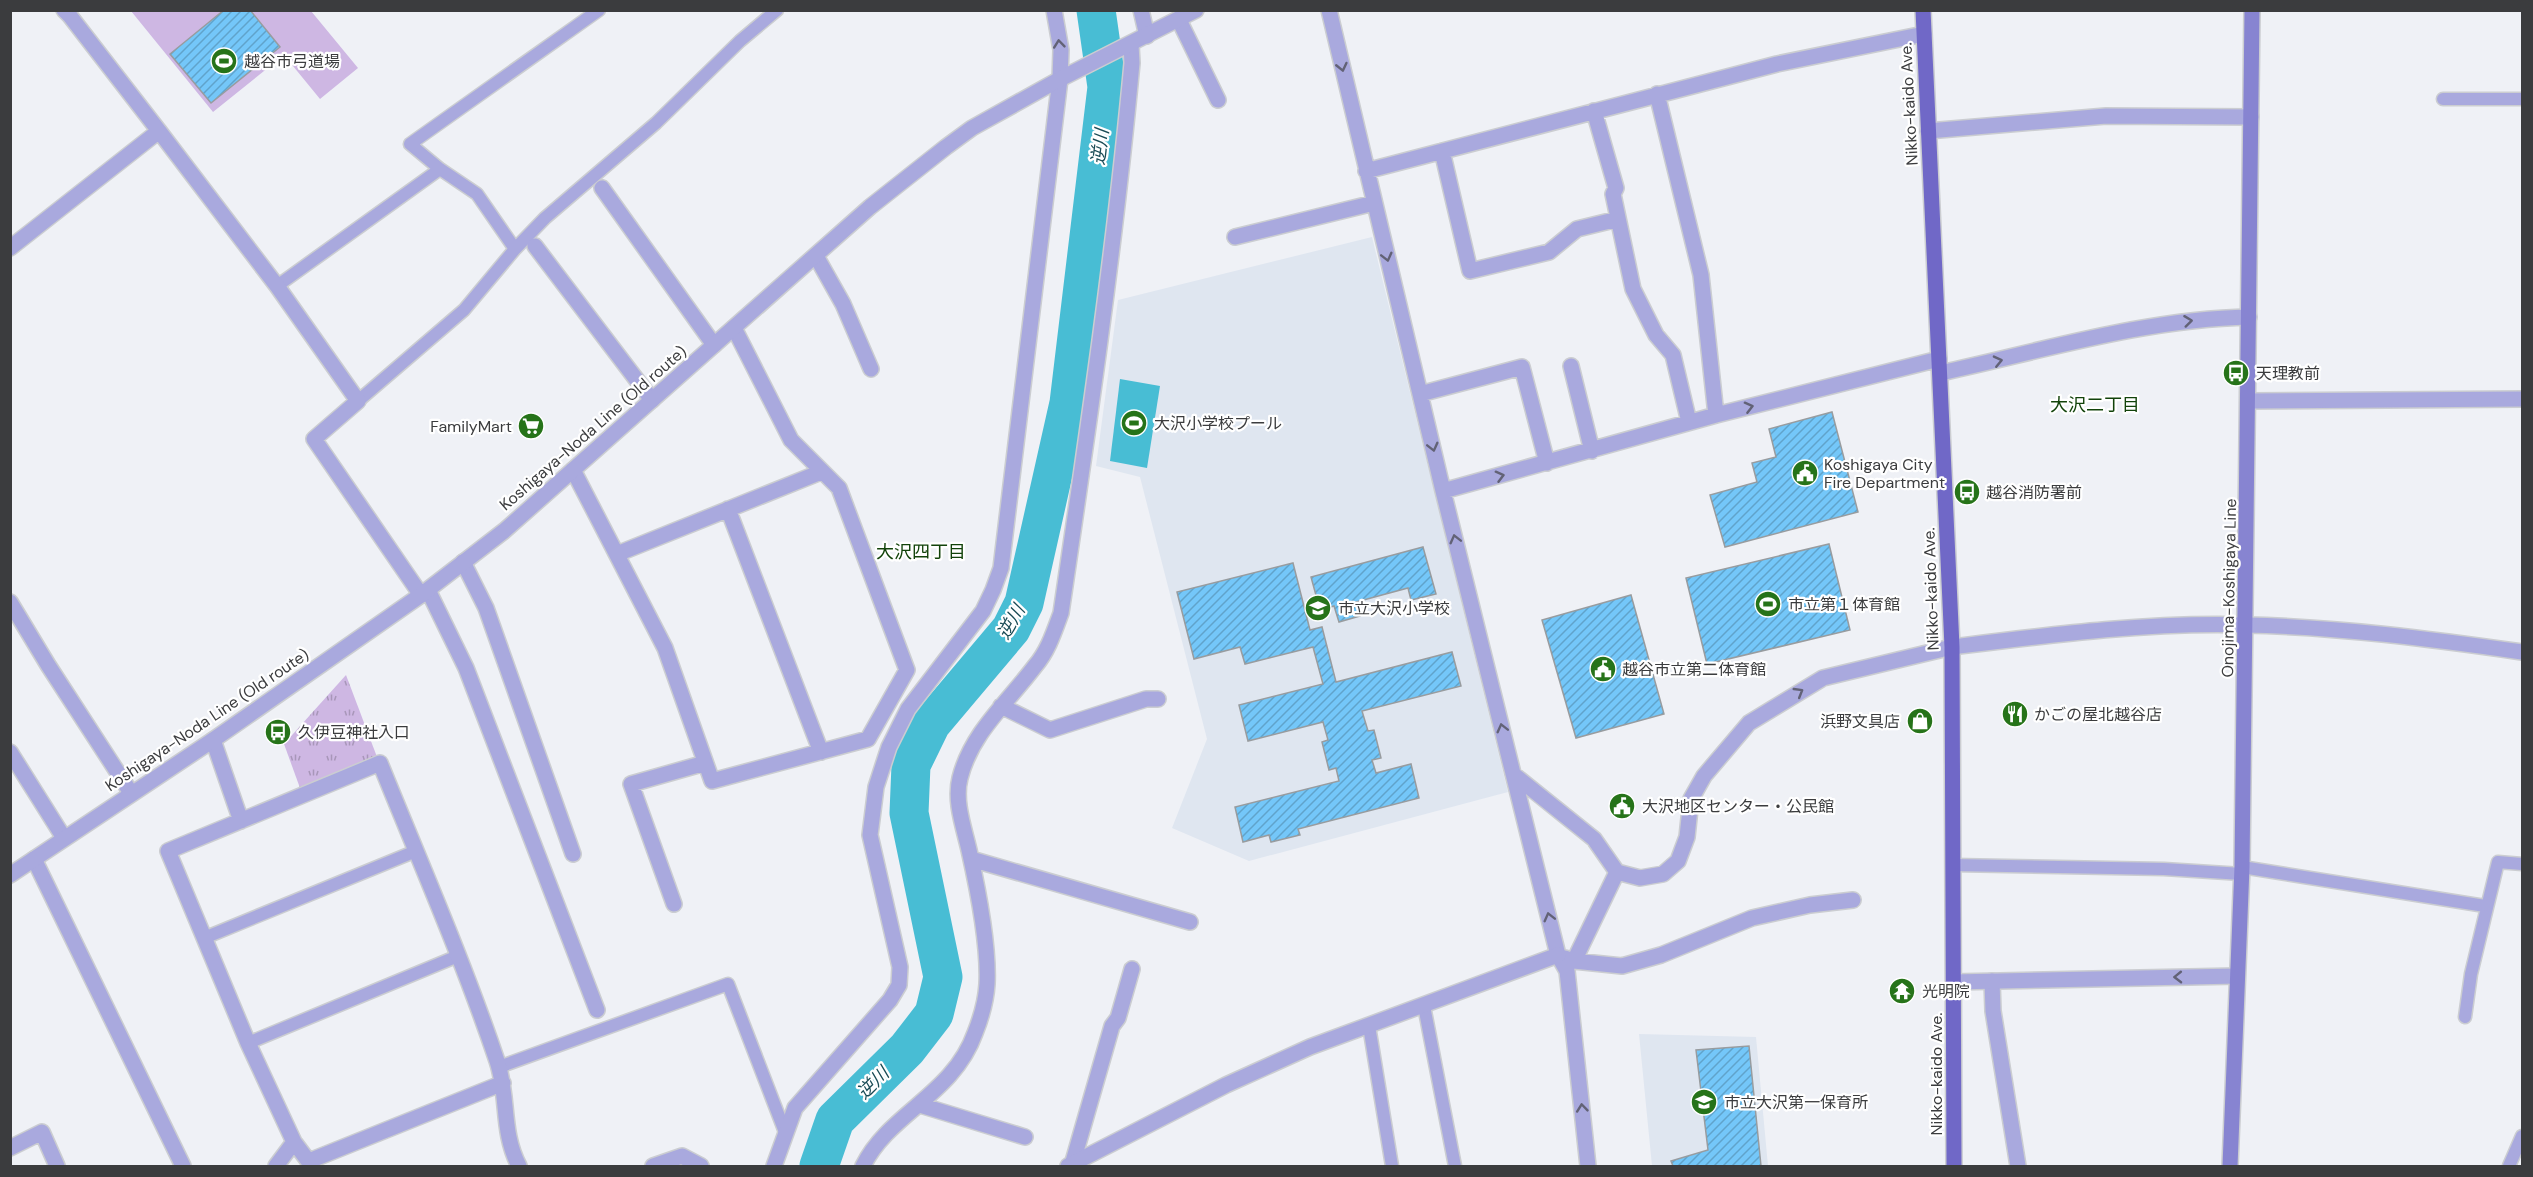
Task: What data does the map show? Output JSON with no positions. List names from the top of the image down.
{
  "streets": {
    "main road": ["Nikko-kaido Ave.", "Onojima-Koshigaya Line"],
    "street": ["Koshigaya-Noda Line (Old route)"]
  },
  "districts": ["大沢二丁目", "大沢四丁目"],
  "water": ["逆川"],
  "places": {
    "sports": ["越谷市弓道場", "大沢小学校プール", "市立第１体育館"],
    "bus stop": ["天理教前", "越谷消防署前", "久伊豆神社入口"],
    "supermarket": ["FamilyMart"],
    "public building": ["Koshigaya City Fire Department", "越谷市立第二体育館", "大沢地区センター・公民館"],
    "school or university": ["市立大沢小学校", "市立大沢第一保育所"],
    "restaurant": ["かごの屋北越谷店"],
    "shop": ["浜野文具店"],
    "temple": ["光明院"]
  }
}
